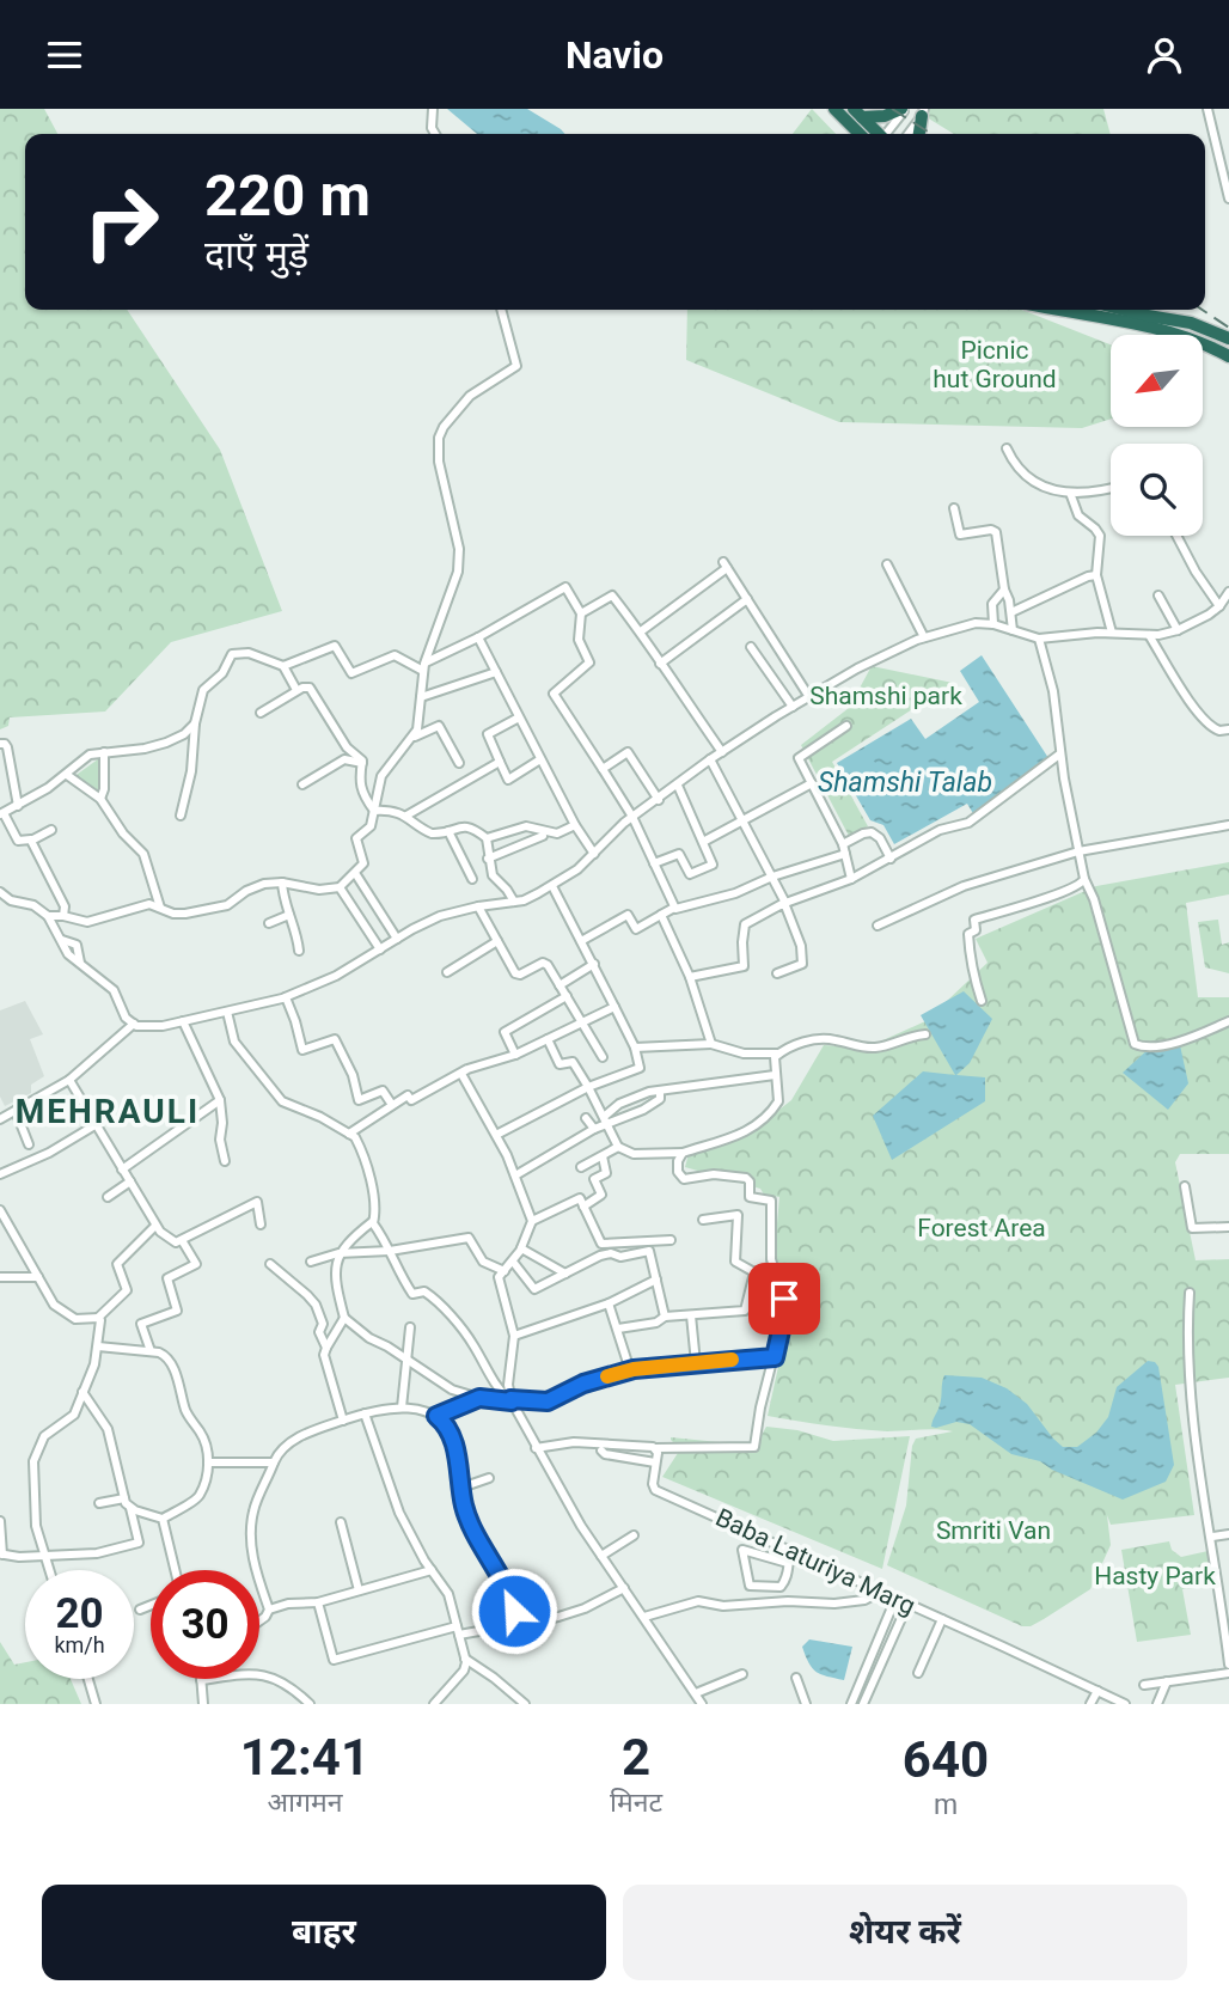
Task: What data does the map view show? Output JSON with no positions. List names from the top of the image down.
{
  "streets": {
    "street": ["Baba Laturiya Marg"]
  },
  "districts": ["MEHRAULI"],
  "water": ["Shamshi Talab"],
  "parks": [
    "Picnic hut Ground",
    "Shamshi park",
    "Forest Area",
    "Smriti Van",
    "Hasty Park"
  ],
  "north": "bottom left",
  "page": {
    "header": "Navio",
    "turn": ["220 m", "दाएँ मुड़ें"],
    "speed": "20 km/h",
    "limit": "30",
    "eta": [
      "12:41",
      "आगमन",
      "2",
      "मिनट",
      "640",
      "m"
    ],
    "buttons": ["बाहर", "शेयर करें"]
  }
}
